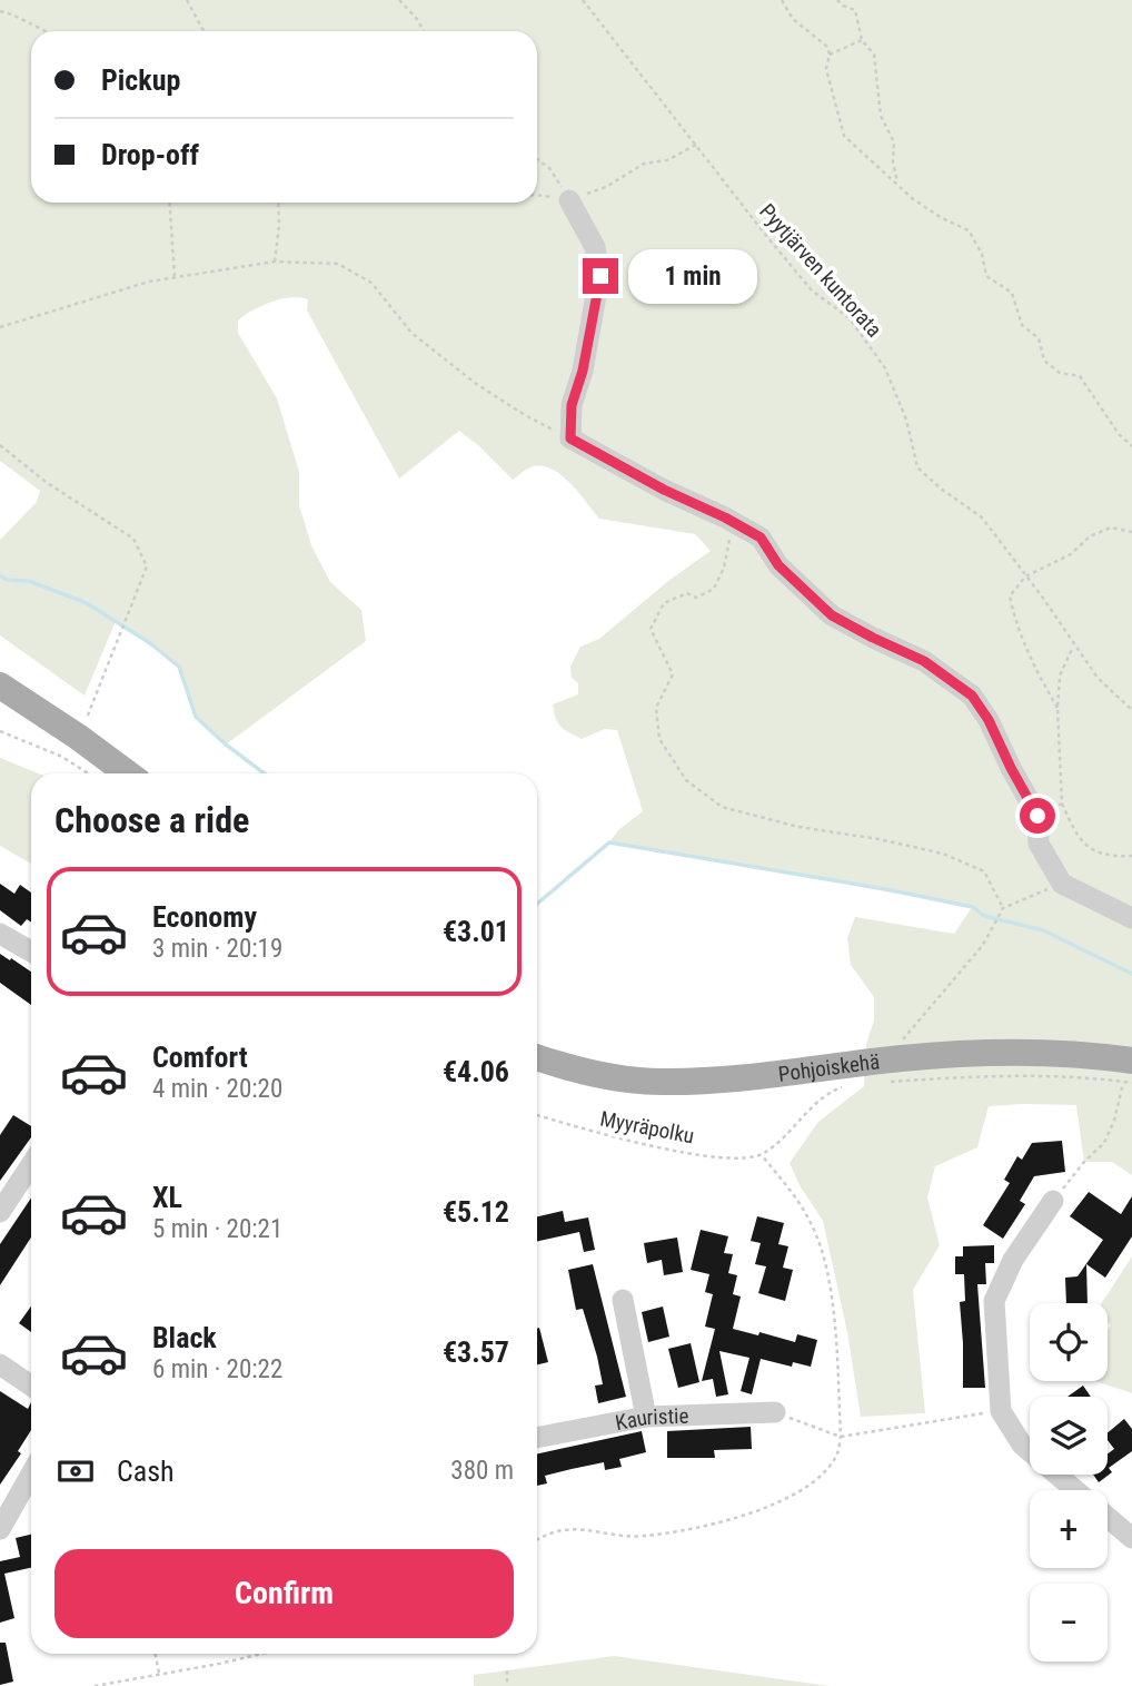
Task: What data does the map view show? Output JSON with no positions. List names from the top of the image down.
{
  "streets": {
    "main road": ["Pohjoiskehä"],
    "street": ["Kauristie"],
    "path": ["Pyytjärven kuntorata", "Myyräpolku"]
  },
  "page": {
    "banner": ["Pickup", "Drop-off"],
    "bubble": "1 min",
    "heading": "Choose a ride",
    "list": [
      {
        "name": "Economy",
        "note": "3 min · 20:19",
        "value": "€3.01"
      },
      {
        "name": "Comfort",
        "note": "4 min · 20:20",
        "value": "€4.06"
      },
      {
        "name": "XL",
        "note": "5 min · 20:21",
        "value": "€5.12"
      },
      {
        "name": "Black",
        "note": "6 min · 20:22",
        "value": "€3.57"
      }
    ],
    "map_buttons": ["+", "−"],
    "pay": ["Cash", "380 m"],
    "buttons": "Confirm"
  }
}
